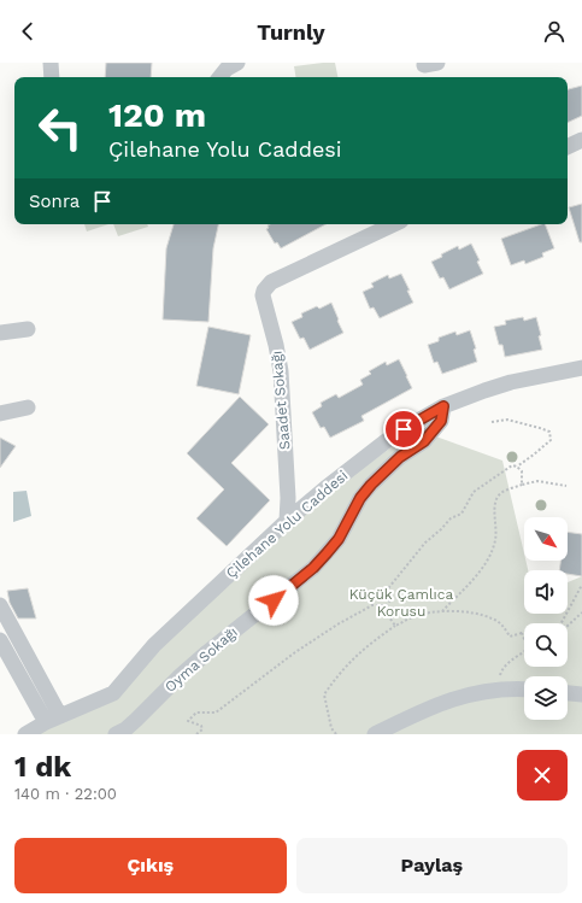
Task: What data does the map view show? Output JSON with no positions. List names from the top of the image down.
{
  "streets": {
    "street": ["Saadet Sokağı", "Çilehane Yolu Caddesi", "Oyma Sokağı"]
  },
  "crossings": [
    ["Saadet Sokağı", "Çilehane Yolu Caddesi"],
    ["Çilehane Yolu Caddesi", "Oyma Sokağı"]
  ],
  "parks": ["Küçük Çamlıca Korusu"],
  "north": "bottom right",
  "page": {
    "header": "Turnly",
    "turn": ["120 m", "Çilehane Yolu Caddesi"],
    "then": "Sonra",
    "heading": ["1 dk", "140 m · 22:00"],
    "buttons": ["Çıkış", "Paylaş"]
  }
}
